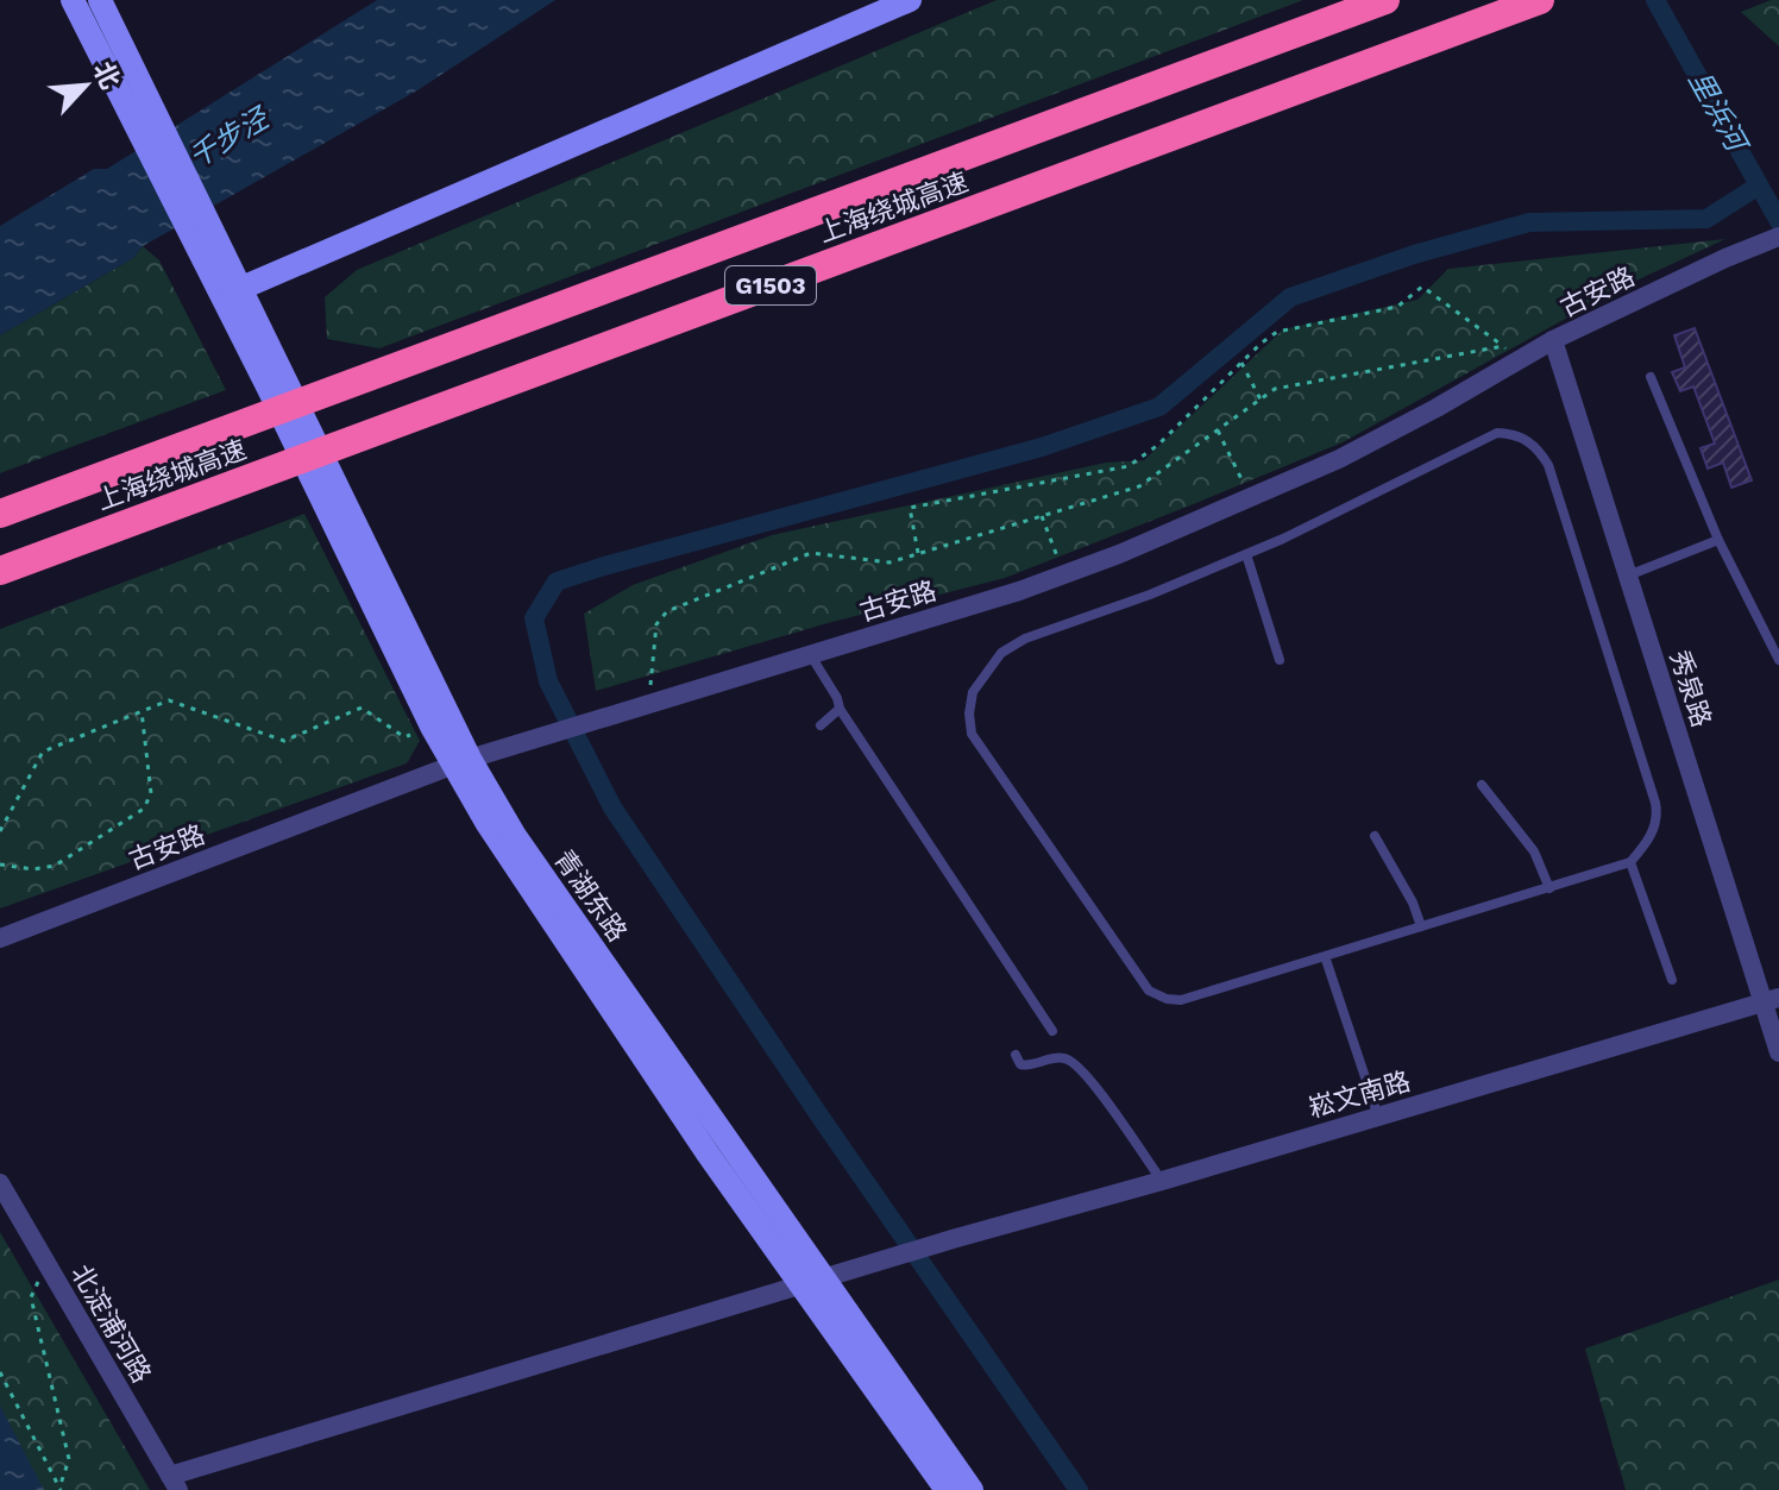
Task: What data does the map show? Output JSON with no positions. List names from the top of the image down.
{
  "streets": {
    "highway": ["上海绕城高速", "G1503"],
    "main road": ["青湖东路"],
    "street": [
      "古安路",
      "秀泉路",
      "崧文南路",
      "北淀浦河路"
    ]
  },
  "crossings": [
    ["古安路", "秀泉路"],
    ["古安路", "青湖东路"],
    ["秀泉路", "崧文南路"],
    ["青湖东路", "崧文南路"],
    ["崧文南路", "北淀浦河路"]
  ],
  "water": ["里浜河", "千步泾"],
  "north": "top right"
}
